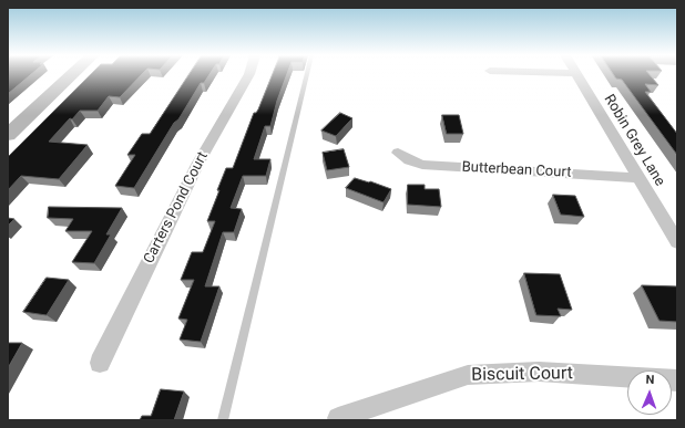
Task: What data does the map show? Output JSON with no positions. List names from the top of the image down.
{
  "streets": {
    "street": [
      "Robin Grey Lane",
      "Butterbean Court",
      "Carters Pond Court",
      "Biscuit Court"
    ]
  },
  "crossings": [
    ["Robin Grey Lane", "Butterbean Court"]
  ],
  "north": "top"
}
